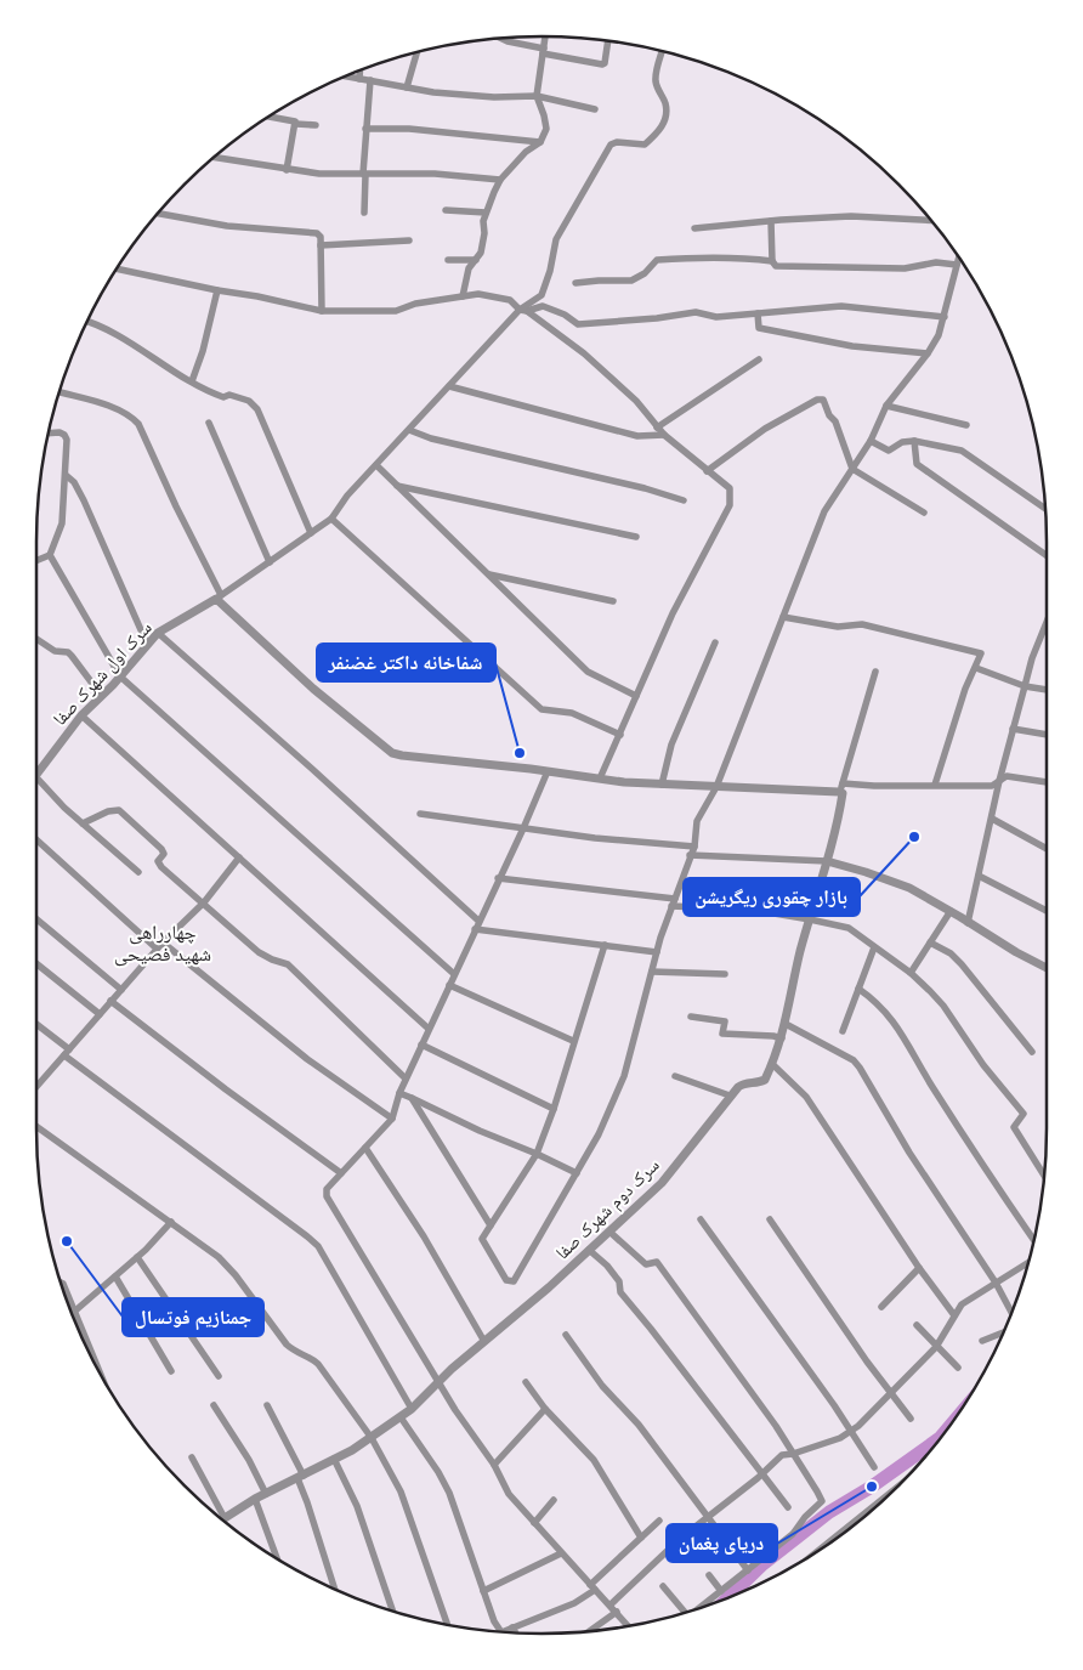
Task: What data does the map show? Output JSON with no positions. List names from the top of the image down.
{
  "streets": {
    "street": ["سرک اول شهرک صفا", "سرک دوم شهرک صفا"]
  },
  "districts": ["چهارراهی شهید فصیحی"],
  "places": [
    "شفاخانه داکتر غضنفر",
    "بازار چقوری ریگریشن",
    "جمنازیم فوتسال",
    "دریای پغمان"
  ]
}
